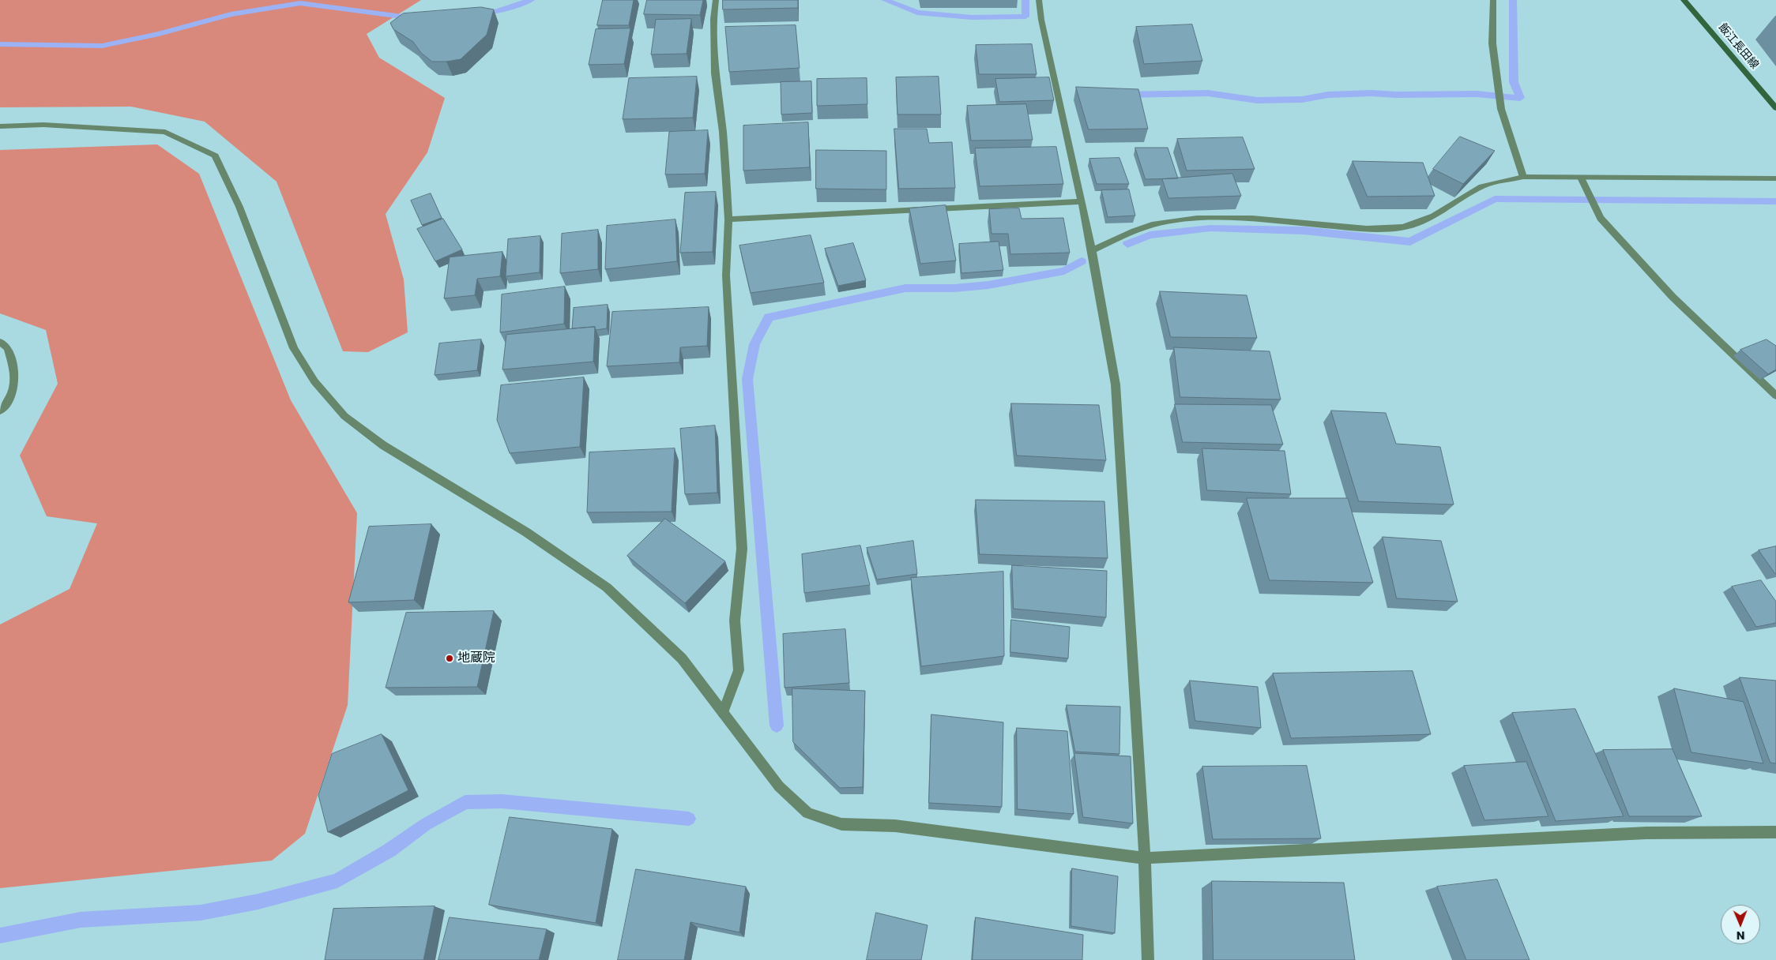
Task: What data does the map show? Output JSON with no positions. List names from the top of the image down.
{
  "streets": {
    "main road": ["飯江長田線"]
  },
  "places": ["地蔵院"],
  "north": "bottom"
}
